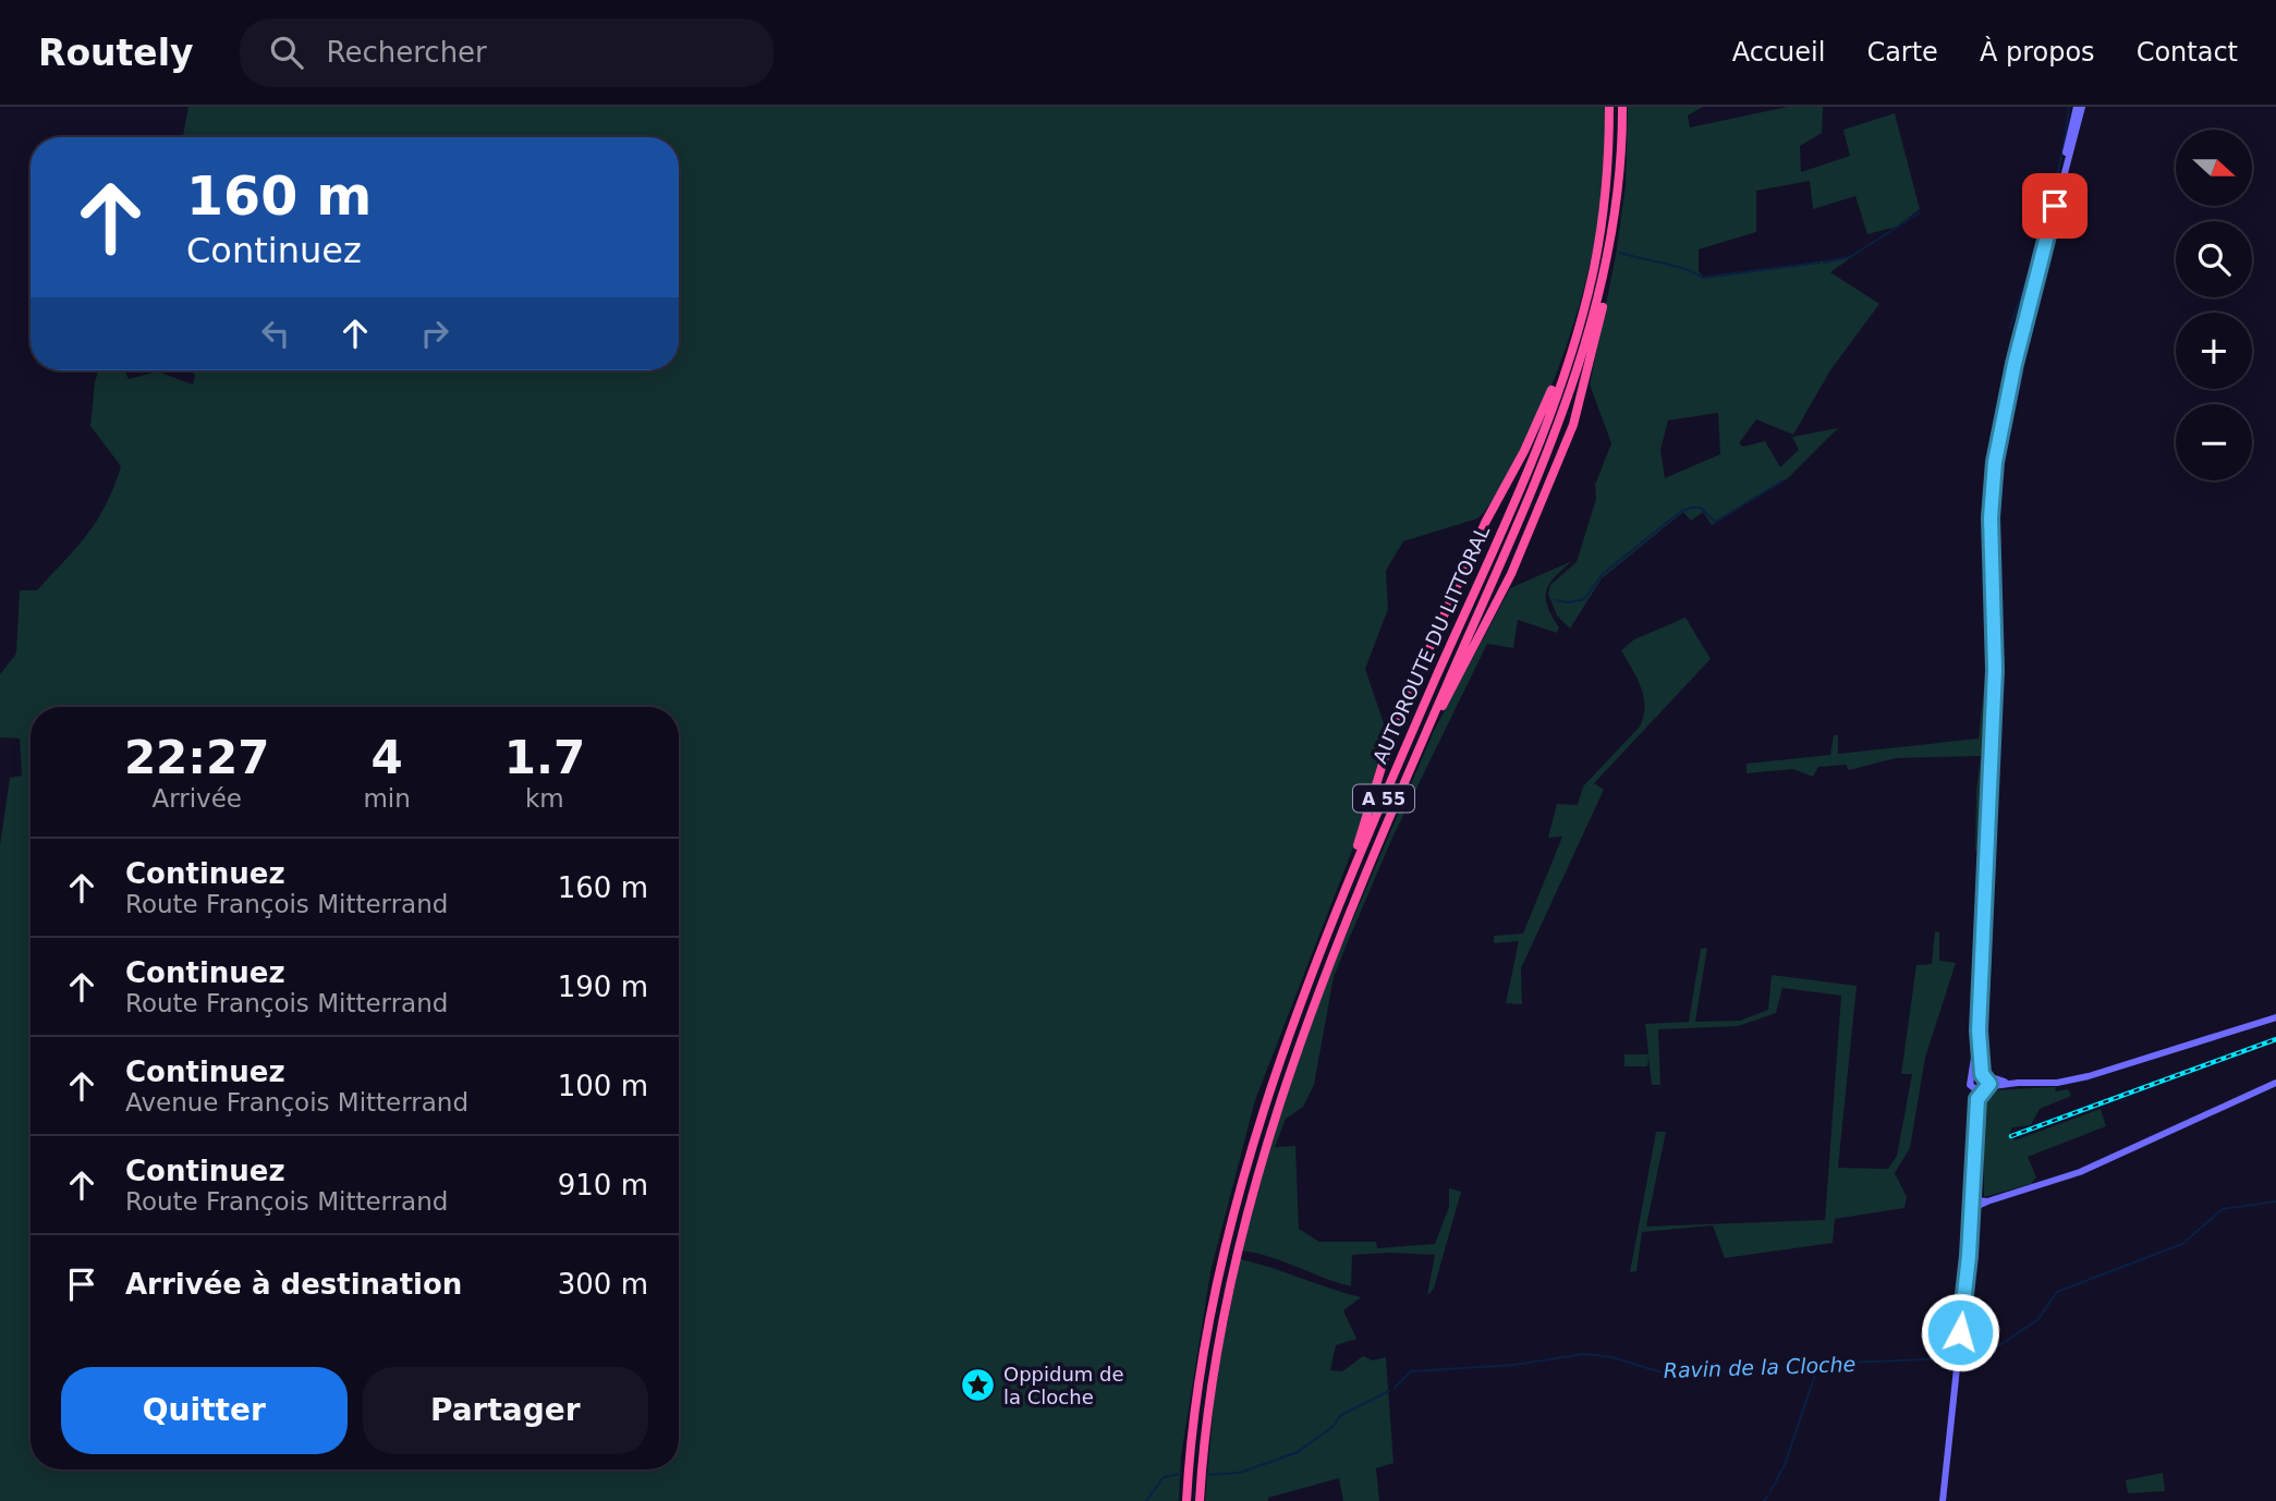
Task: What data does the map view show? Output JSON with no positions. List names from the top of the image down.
{
  "streets": {
    "highway": ["AUTOROUTE DU LITTORAL", "A 55"]
  },
  "water": ["Ravin de la Cloche"],
  "places": {
    "place": ["Oppidum de la Cloche"]
  },
  "north": "right",
  "page": {
    "header": "Routely",
    "search": "Rechercher",
    "nav": [
      "Accueil",
      "Carte",
      "À propos",
      "Contact"
    ],
    "map_buttons": ["+", "−"],
    "turn": ["160 m", "Continuez"],
    "eta": [
      "22:27",
      "Arrivée",
      "4",
      "min",
      "1.7",
      "km"
    ],
    "list": [
      {
        "name": "Continuez",
        "note": "Route François Mitterrand",
        "value": "160 m"
      },
      {
        "name": "Continuez",
        "note": "Route François Mitterrand",
        "value": "190 m"
      },
      {
        "name": "Continuez",
        "note": "Avenue François Mitterrand",
        "value": "100 m"
      },
      {
        "name": "Continuez",
        "note": "Route François Mitterrand",
        "value": "910 m"
      },
      {
        "name": "Arrivée à destination",
        "value": "300 m"
      }
    ],
    "buttons": ["Quitter", "Partager"]
  }
}
